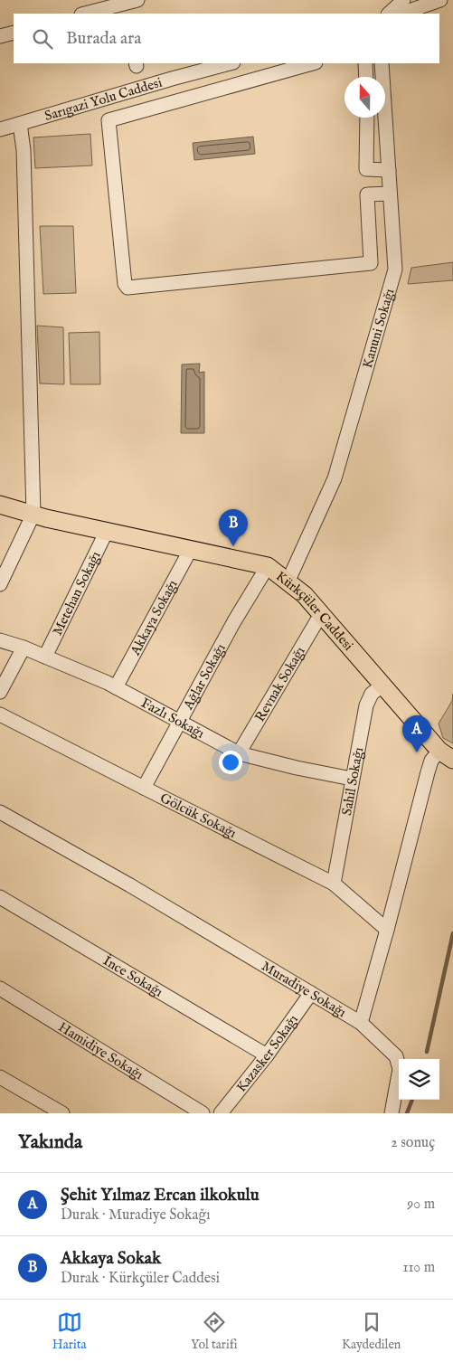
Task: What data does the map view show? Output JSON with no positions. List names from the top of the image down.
{
  "streets": {
    "main road": ["Kürkçüler Caddesi"],
    "street": [
      "Sarıgazi Yolu Caddesi",
      "Kanuni Sokağı",
      "Metehan Sokağı",
      "Akkaya Sokağı",
      "Ağlar Sokağı",
      "Revnak Sokağı",
      "Fazlı Sokağı",
      "Sahil Sokağı",
      "Gölcük Sokağı",
      "İnce Sokağı",
      "Muradiye Sokağı",
      "Hamidiye Sokağı",
      "Kazasker Sokağı"
    ]
  },
  "crossings": [
    ["Kanuni Sokağı", "Kürkçüler Caddesi"],
    ["Metehan Sokağı", "Kürkçüler Caddesi"],
    ["Metehan Sokağı", "Fazlı Sokağı"],
    ["Kürkçüler Caddesi", "Akkaya Sokağı"],
    ["Kürkçüler Caddesi", "Ağlar Sokağı"],
    ["Kürkçüler Caddesi", "Revnak Sokağı"],
    ["Kürkçüler Caddesi", "Sahil Sokağı"],
    ["Kürkçüler Caddesi", "Muradiye Sokağı"],
    ["Akkaya Sokağı", "Fazlı Sokağı"],
    ["Ağlar Sokağı", "Fazlı Sokağı"],
    ["Ağlar Sokağı", "Gölcük Sokağı"],
    ["Revnak Sokağı", "Fazlı Sokağı"],
    ["Fazlı Sokağı", "Sahil Sokağı"],
    ["Sahil Sokağı", "Gölcük Sokağı"],
    ["Gölcük Sokağı", "Muradiye Sokağı"],
    ["İnce Sokağı", "Kazasker Sokağı"],
    ["Muradiye Sokağı", "Kazasker Sokağı"]
  ],
  "north": "top",
  "page": {
    "search": "Burada ara",
    "pins": ["B", "A"],
    "heading": ["Yakında", "2 sonuç"],
    "list": [
      {
        "mark": "A",
        "name": "Şehit Yılmaz Ercan ilkokulu",
        "note": "Durak · Muradiye Sokağı",
        "value": "90 m"
      },
      {
        "mark": "B",
        "name": "Akkaya Sokak",
        "note": "Durak · Kürkçüler Caddesi",
        "value": "110 m"
      }
    ],
    "nav": ["Harita", "Yol tarifi", "Kaydedilen"]
  }
}
